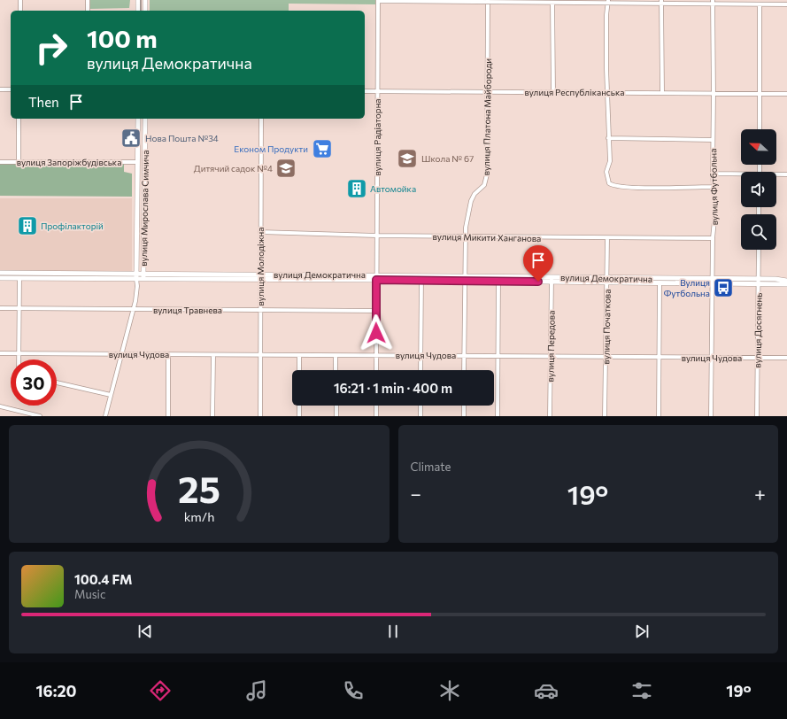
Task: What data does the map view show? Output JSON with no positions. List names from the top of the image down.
{
  "streets": {
    "street": [
      "вулиця Республіканська",
      "вулиця Платона Майбороди",
      "вулиця Радіаторна",
      "вулиця Запоріжбудівська",
      "вулиця Футбольна",
      "вулиця Мирослава Симчича",
      "вулиця Микити Ханганова",
      "вулиця Молодіжна",
      "вулиця Демократична",
      "вулиця Травнева",
      "вулиця Початкова",
      "вулиця Досягнень",
      "вулиця Передова",
      "вулиця Чудова"
    ]
  },
  "crossings": [
    ["вулиця Республіканська", "вулиця Платона Майбороди"],
    ["вулиця Республіканська", "вулиця Радіаторна"],
    ["вулиця Республіканська", "вулиця Футбольна"],
    ["вулиця Платона Майбороди", "вулиця Микити Ханганова"],
    ["вулиця Платона Майбороди", "вулиця Демократична"],
    ["вулиця Платона Майбороди", "вулиця Чудова"],
    ["вулиця Радіаторна", "вулиця Микити Ханганова"],
    ["вулиця Радіаторна", "вулиця Демократична"],
    ["вулиця Радіаторна", "вулиця Травнева"],
    ["вулиця Радіаторна", "вулиця Чудова"],
    ["вулиця Запоріжбудівська", "вулиця Мирослава Симчича"],
    ["вулиця Футбольна", "вулиця Микити Ханганова"],
    ["вулиця Футбольна", "вулиця Демократична"],
    ["вулиця Футбольна", "вулиця Чудова"],
    ["вулиця Мирослава Симчича", "вулиця Демократична"],
    ["вулиця Микити Ханганова", "вулиця Молодіжна"],
    ["вулиця Микити Ханганова", "вулиця Початкова"],
    ["вулиця Молодіжна", "вулиця Демократична"],
    ["вулиця Молодіжна", "вулиця Травнева"],
    ["вулиця Молодіжна", "вулиця Чудова"],
    ["вулиця Демократична", "вулиця Початкова"],
    ["вулиця Демократична", "вулиця Досягнень"],
    ["вулиця Демократична", "вулиця Передова"],
    ["вулиця Початкова", "вулиця Чудова"],
    ["вулиця Досягнень", "вулиця Чудова"],
    ["вулиця Передова", "вулиця Чудова"]
  ],
  "places": {
    "public building": ["Нова Пошта №34"],
    "supermarket": ["Економ Продукти"],
    "school or university": ["Школа № 67", "Дитячий садок №4"],
    "building": ["Автомойка", "Профілакторій"],
    "bus stop": ["Вулиця Футбольна"]
  },
  "north": "left",
  "page": {
    "turn": ["100 m", "вулиця Демократична"],
    "then": "Then",
    "limit": "30",
    "trip": "16:21 · 1 min · 400 m",
    "tile": "Climate",
    "heat": ["−", "19°", "+"],
    "song": ["100.4 FM", "Music"],
    "tabs": ["16:20", "19°"],
    "gauge": ["25", "km/h"]
  }
}
